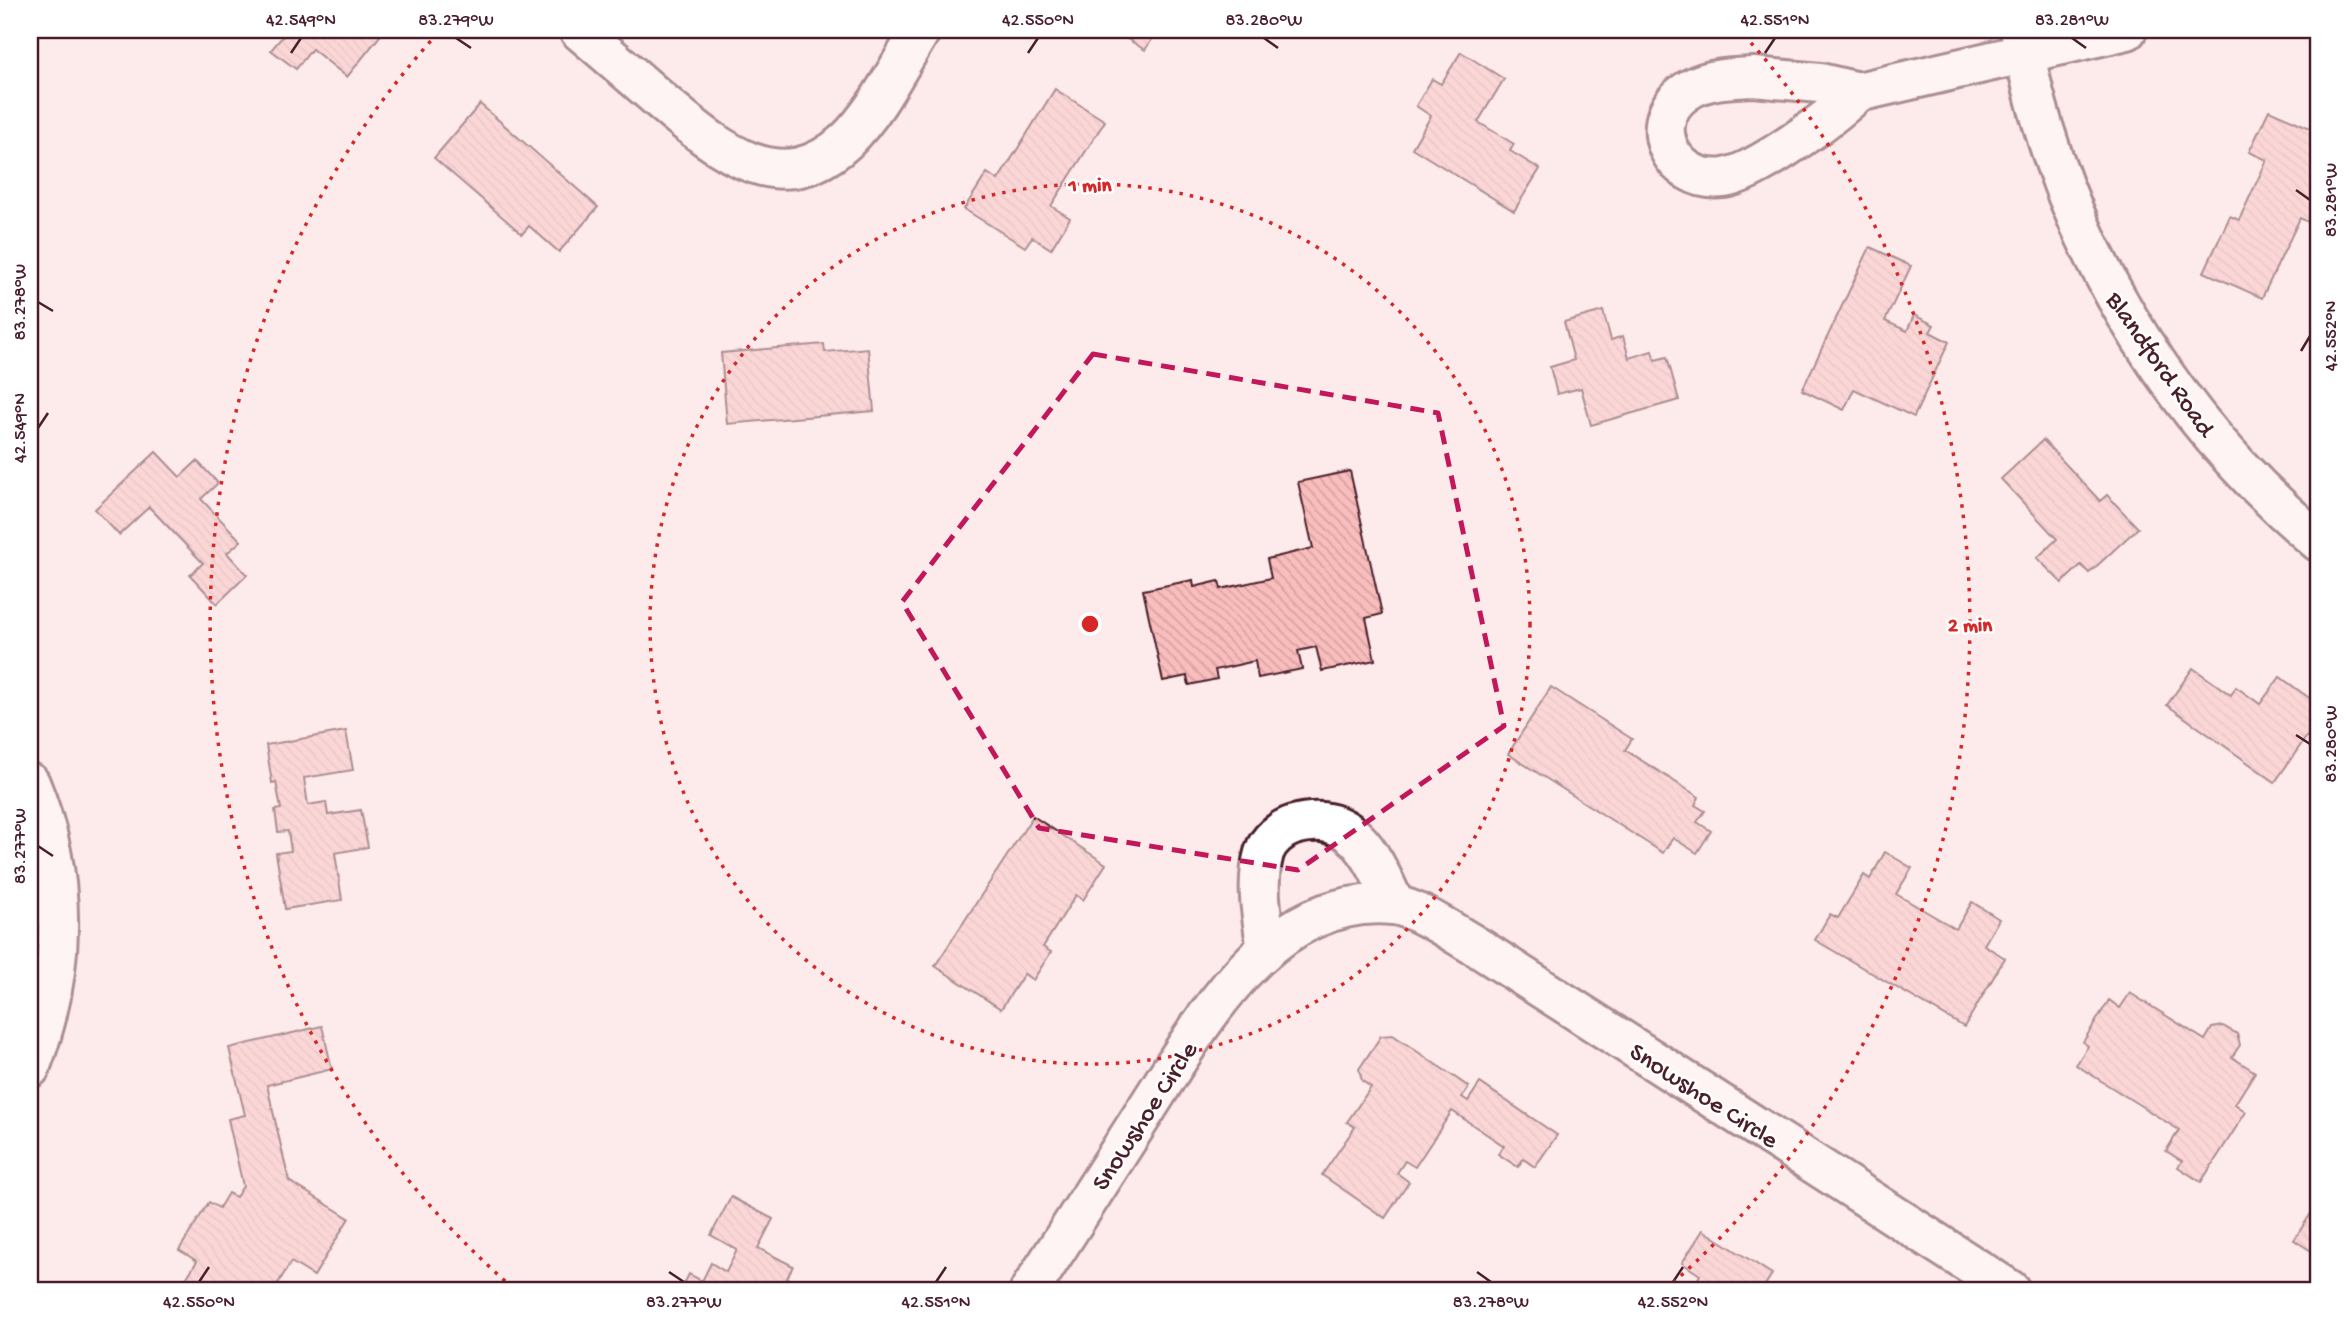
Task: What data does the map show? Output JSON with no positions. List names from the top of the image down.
{
  "streets": {
    "street": ["Blandford Road", "Snowshoe Circle"]
  },
  "coordinates": [
    "42.549°N",
    "83.279°W",
    "42.550°N",
    "83.280°W",
    "42.551°N",
    "83.281°W",
    "83.278°W",
    "42.552°N",
    "83.277°W"
  ],
  "rings": ["1 min", "2 min"]
}
